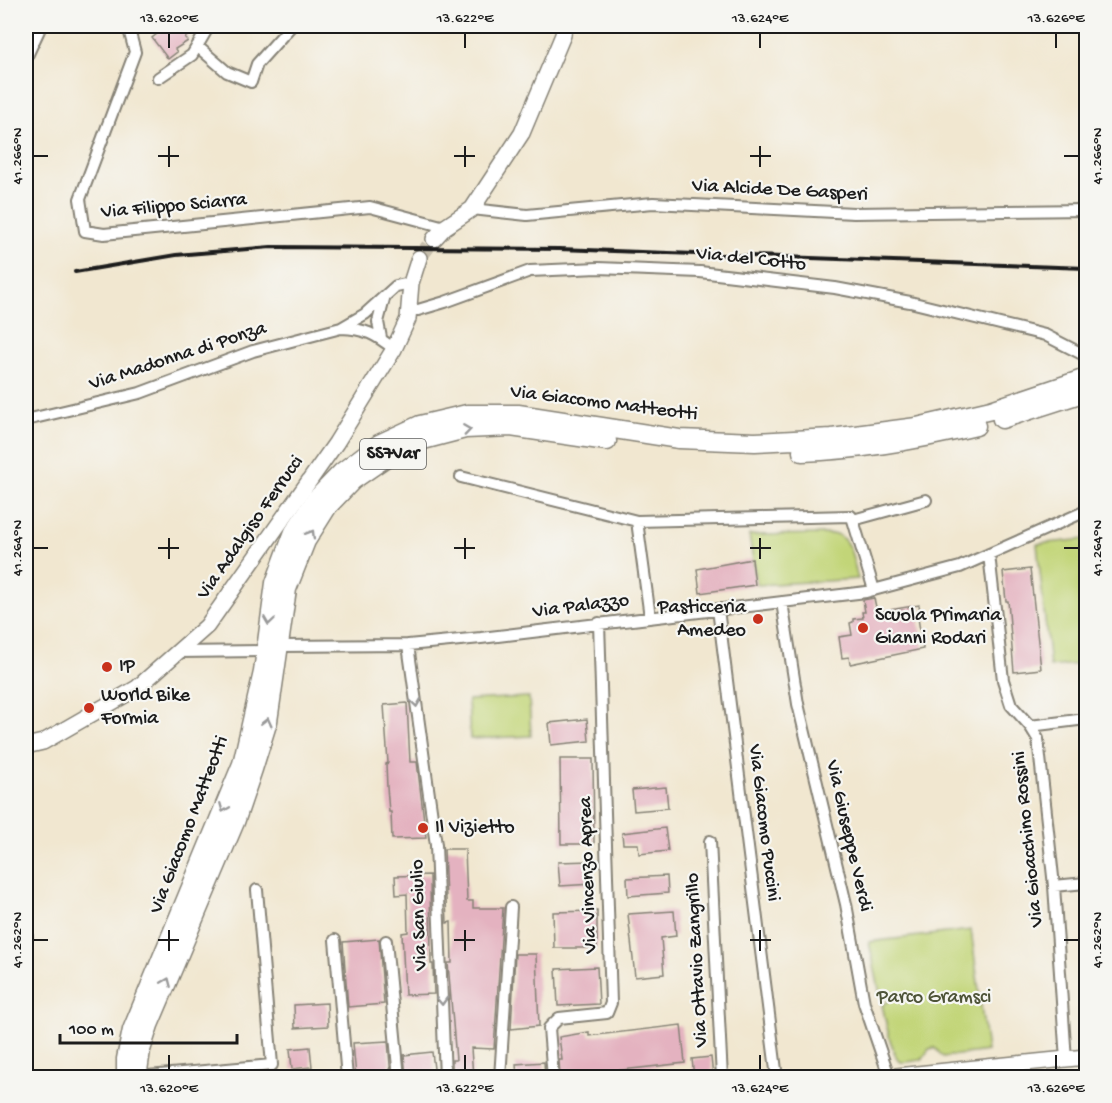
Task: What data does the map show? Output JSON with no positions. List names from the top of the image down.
{
  "streets": {
    "main road": ["Via Giacomo Matteotti", "SS7Var"],
    "street": [
      "Via Alcide De Gasperi",
      "Via Filippo Sciarra",
      "Via del Cotto",
      "Via Madonna di Ponza",
      "Via Adalgiso Ferrucci",
      "Via Palazzo",
      "Via Giacomo Puccini",
      "Via Giuseppe Verdi",
      "Via Gioacchino Rossini",
      "Via Vincenzo Aprea",
      "Via San Giulio",
      "Via Ottavio Zangrillo"
    ]
  },
  "crossings": [
    ["Via del Cotto", "Via Adalgiso Ferrucci"],
    ["Via Madonna di Ponza", "Via Adalgiso Ferrucci"],
    ["Via Giacomo Matteotti", "Via Palazzo"],
    ["Via Adalgiso Ferrucci", "Via Palazzo"],
    ["Via Palazzo", "Via Giacomo Puccini"],
    ["Via Palazzo", "Via Giuseppe Verdi"],
    ["Via Palazzo", "Via Gioacchino Rossini"],
    ["Via Palazzo", "Via Vincenzo Aprea"],
    ["Via Palazzo", "Via San Giulio"]
  ],
  "parks": ["Parco Gramsci"],
  "places": [
    "Pasticceria Amedeo",
    "Scuola Primaria Gianni Rodari",
    "IP",
    "World Bike Formia",
    "Il Vizietto"
  ],
  "scale_bar": "100 m",
  "coordinates": [
    "13.620°E",
    "13.622°E",
    "13.624°E",
    "13.626°E",
    "41.266°N",
    "41.264°N",
    "41.262°N"
  ]
}
